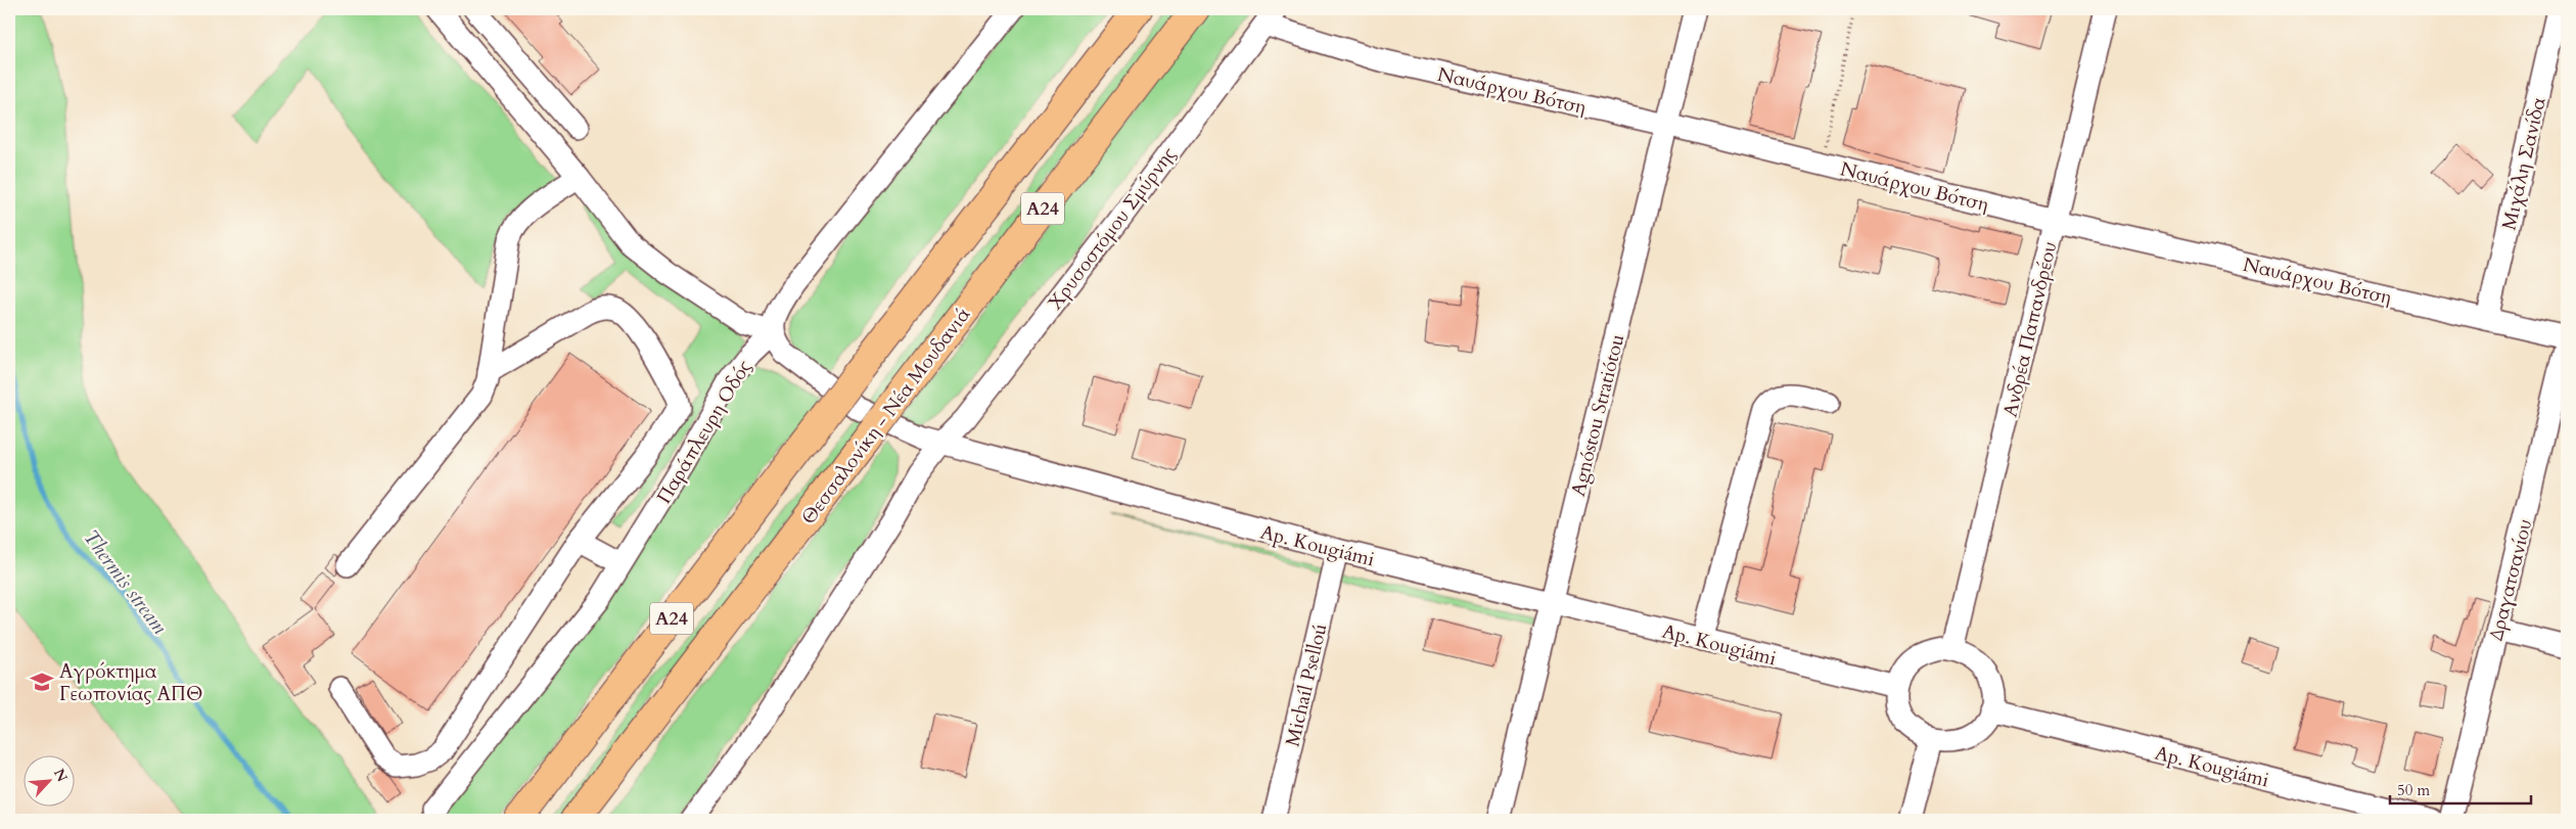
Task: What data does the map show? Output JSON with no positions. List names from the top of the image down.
{
  "streets": {
    "highway": ["Α24", "Θεσσαλονίκη - Νέα Μουδανιά"],
    "street": [
      "Ναυάρχου Βότση",
      "Μιχάλη Σανίδα",
      "Χρυσοστόμου Σμύρνης",
      "Ανδρέα Παπανδρέου",
      "Agnóstou Stratiótou",
      "Παράπλευρη Οδός",
      "Ap. Kougiámi",
      "Δραγατσανίου",
      "Michaíl Pselloú"
    ]
  },
  "crossings": [
    ["Ναυάρχου Βότση", "Μιχάλη Σανίδα"],
    ["Ναυάρχου Βότση", "Χρυσοστόμου Σμύρνης"],
    ["Ναυάρχου Βότση", "Ανδρέα Παπανδρέου"],
    ["Ναυάρχου Βότση", "Agnóstou Stratiótou"],
    ["Ναυάρχου Βότση", "Δραγατσανίου"],
    ["Χρυσοστόμου Σμύρνης", "Ap. Kougiámi"],
    ["Ανδρέα Παπανδρέου", "Ap. Kougiámi"],
    ["Agnóstou Stratiótou", "Ap. Kougiámi"],
    ["Παράπλευρη Οδός", "Ap. Kougiámi"],
    ["Ap. Kougiámi", "Michaíl Pselloú"]
  ],
  "water": ["Thermis stream"],
  "places": {
    "school or university": ["Αγρόκτημα Γεωπονίας ΑΠΘ"]
  },
  "scale_bar": "50 m",
  "north": "top right"
}
